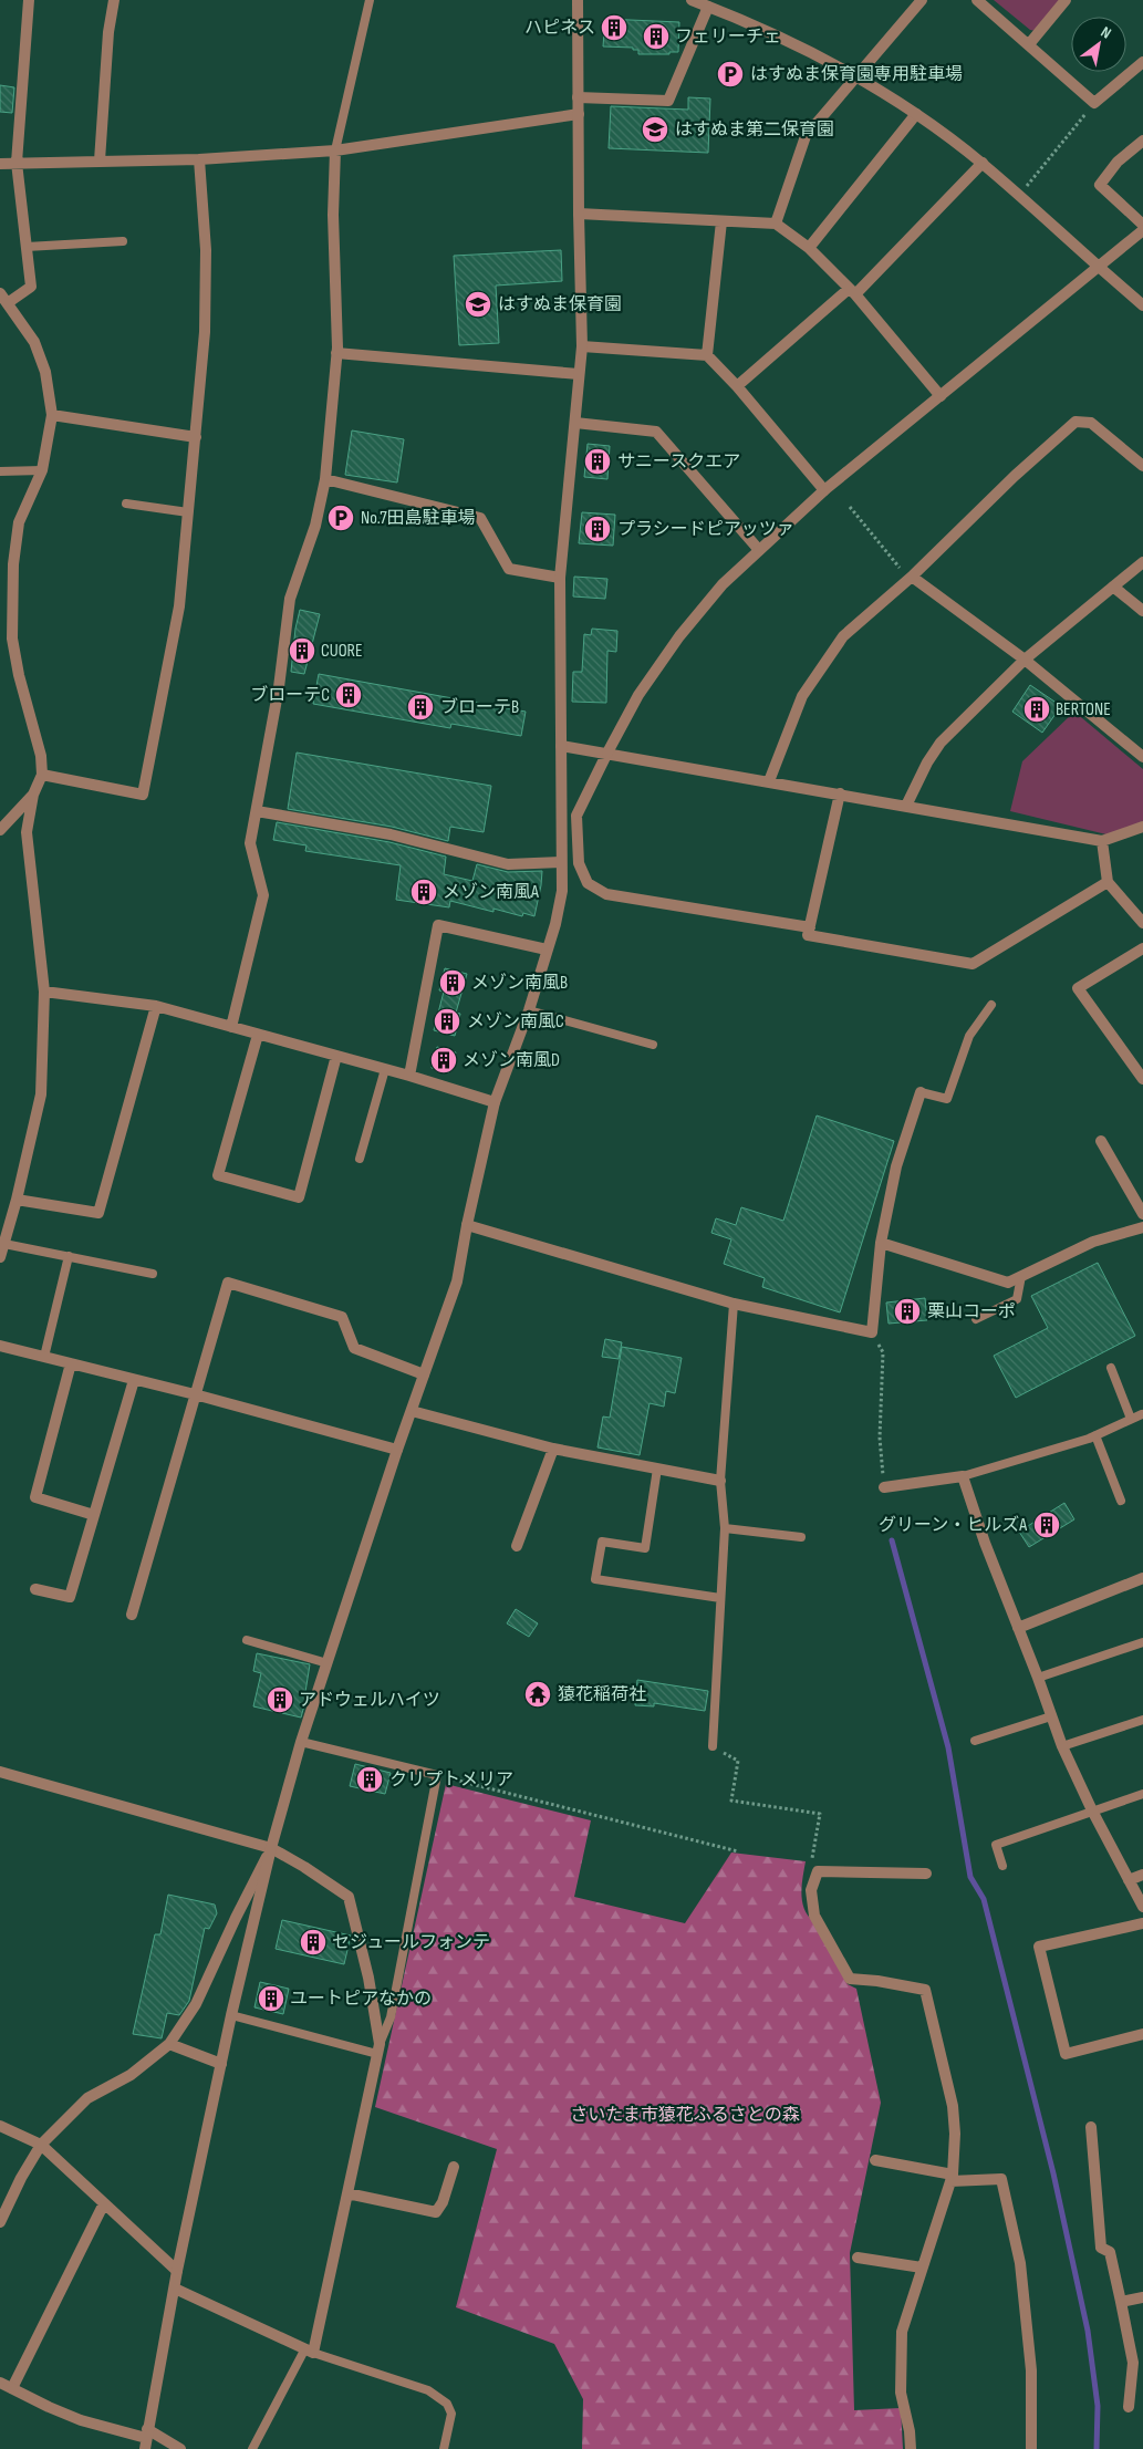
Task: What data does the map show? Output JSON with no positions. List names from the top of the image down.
{
  "parks": ["さいたま市猿花ふるさとの森"],
  "places": {
    "building": [
      "ハピネス",
      "フェリーチェ",
      "サニースクエア",
      "プラシードピアッツァ",
      "CUORE",
      "ブローテC",
      "ブローテB",
      "BERTONE",
      "メゾン南風A",
      "メゾン南風B",
      "メゾン南風C",
      "メゾン南風D",
      "栗山コーポ",
      "グリーン・ヒルズA",
      "アドウェルハイツ",
      "クリプトメリア",
      "セジュールフォンテ",
      "ユートピアなかの"
    ],
    "parking": ["はすぬま保育園専用駐車場", "No.7田島駐車場"],
    "school or university": ["はすぬま第二保育園", "はすぬま保育園"],
    "temple": ["猿花稲荷社"]
  },
  "north": "top right"
}
